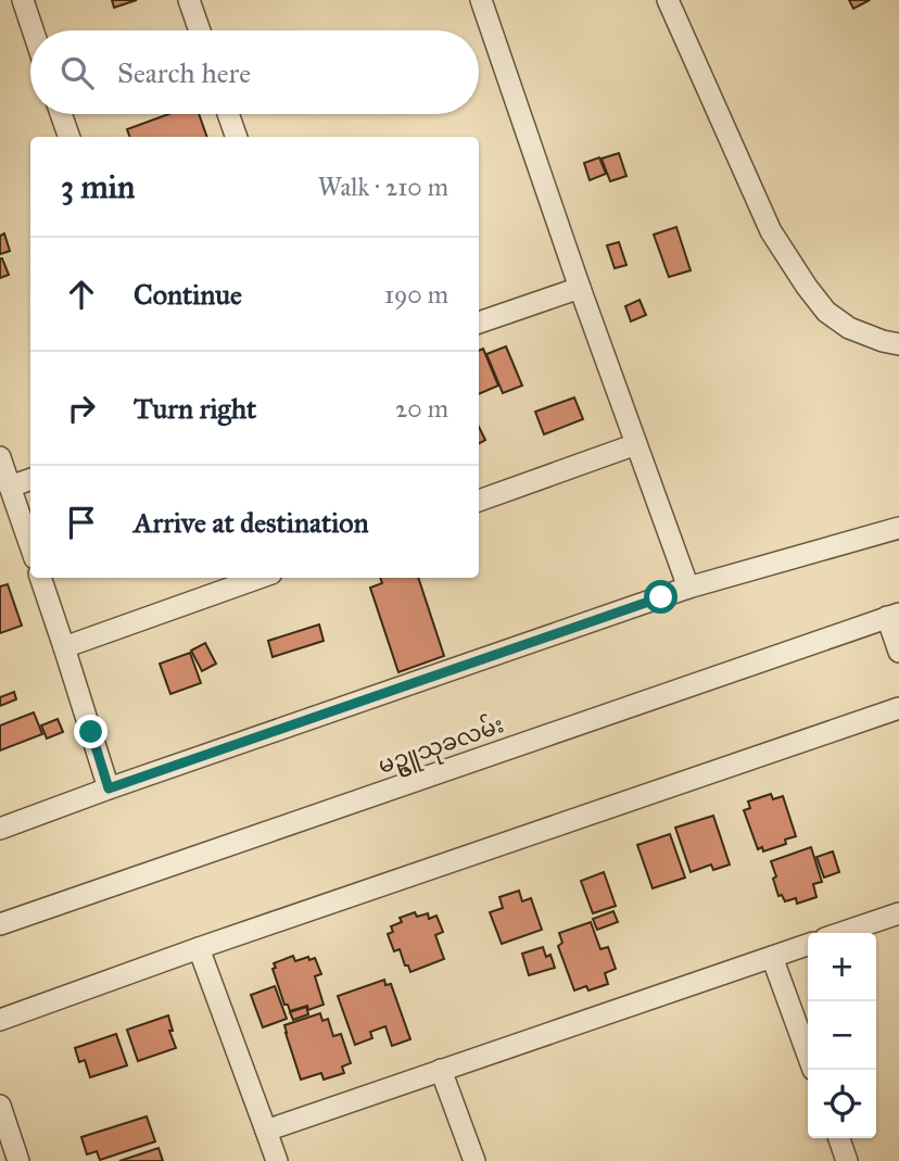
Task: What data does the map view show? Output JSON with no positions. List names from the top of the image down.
{
  "streets": {
    "street": ["မဥ္ဇူသုခလမ်း"]
  },
  "page": {
    "search": "Search here",
    "heading": ["3 min", "Walk · 210 m"],
    "list": [
      ["Continue", "190 m"],
      ["Turn right", "20 m"],
      "Arrive at destination"
    ],
    "map_buttons": ["+", "−"]
  }
}
